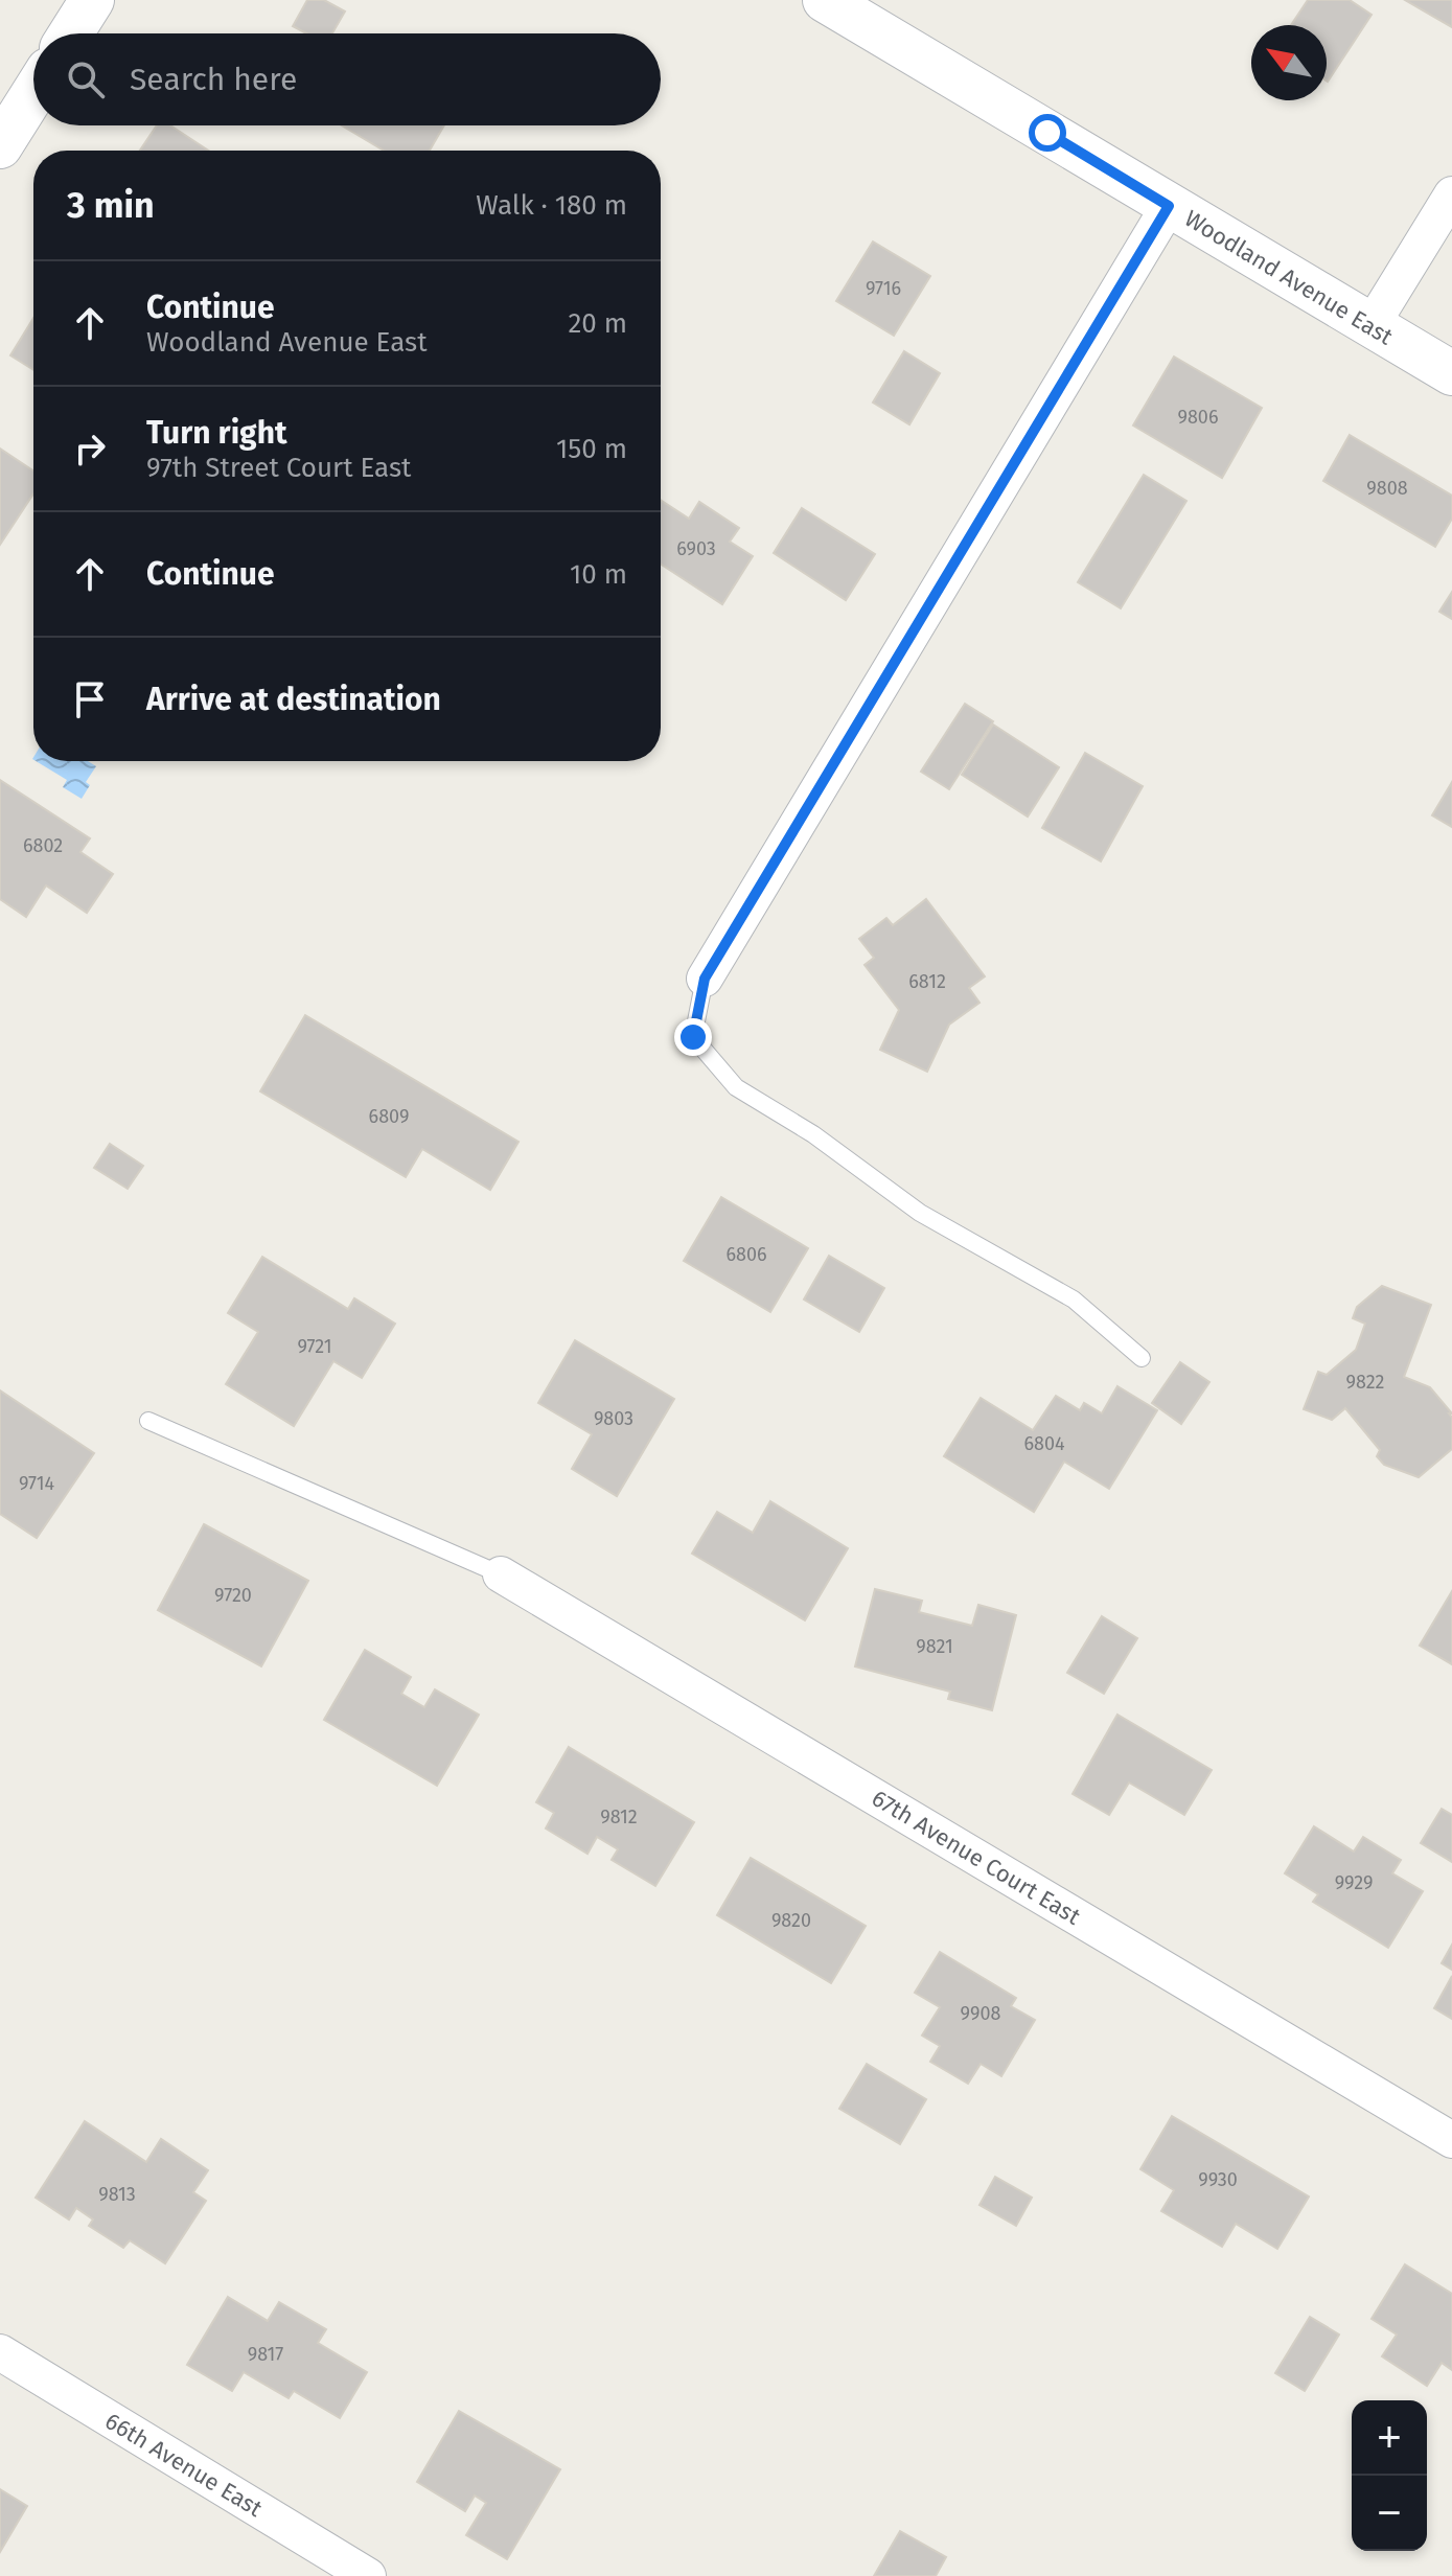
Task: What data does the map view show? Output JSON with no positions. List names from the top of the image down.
{
  "streets": {
    "street": ["Woodland Avenue East", "67th Avenue Court East", "66th Avenue East"]
  },
  "house_numbers": [
    "9716",
    "9806",
    "9808",
    "6903",
    "6802",
    "6812",
    "6809",
    "6806",
    "9721",
    "9822",
    "9803",
    "6804",
    "9714",
    "9720",
    "9821",
    "9812",
    "9929",
    "9820",
    "9908",
    "9930",
    "9813",
    "9817"
  ],
  "north": "top left",
  "page": {
    "search": "Search here",
    "heading": ["3 min", "Walk · 180 m"],
    "list": [
      ["Continue", "Woodland Avenue East", "20 m"],
      ["Turn right", "97th Street Court East", "150 m"],
      ["Continue", "10 m"],
      "Arrive at destination"
    ],
    "map_buttons": ["+", "−"]
  }
}
